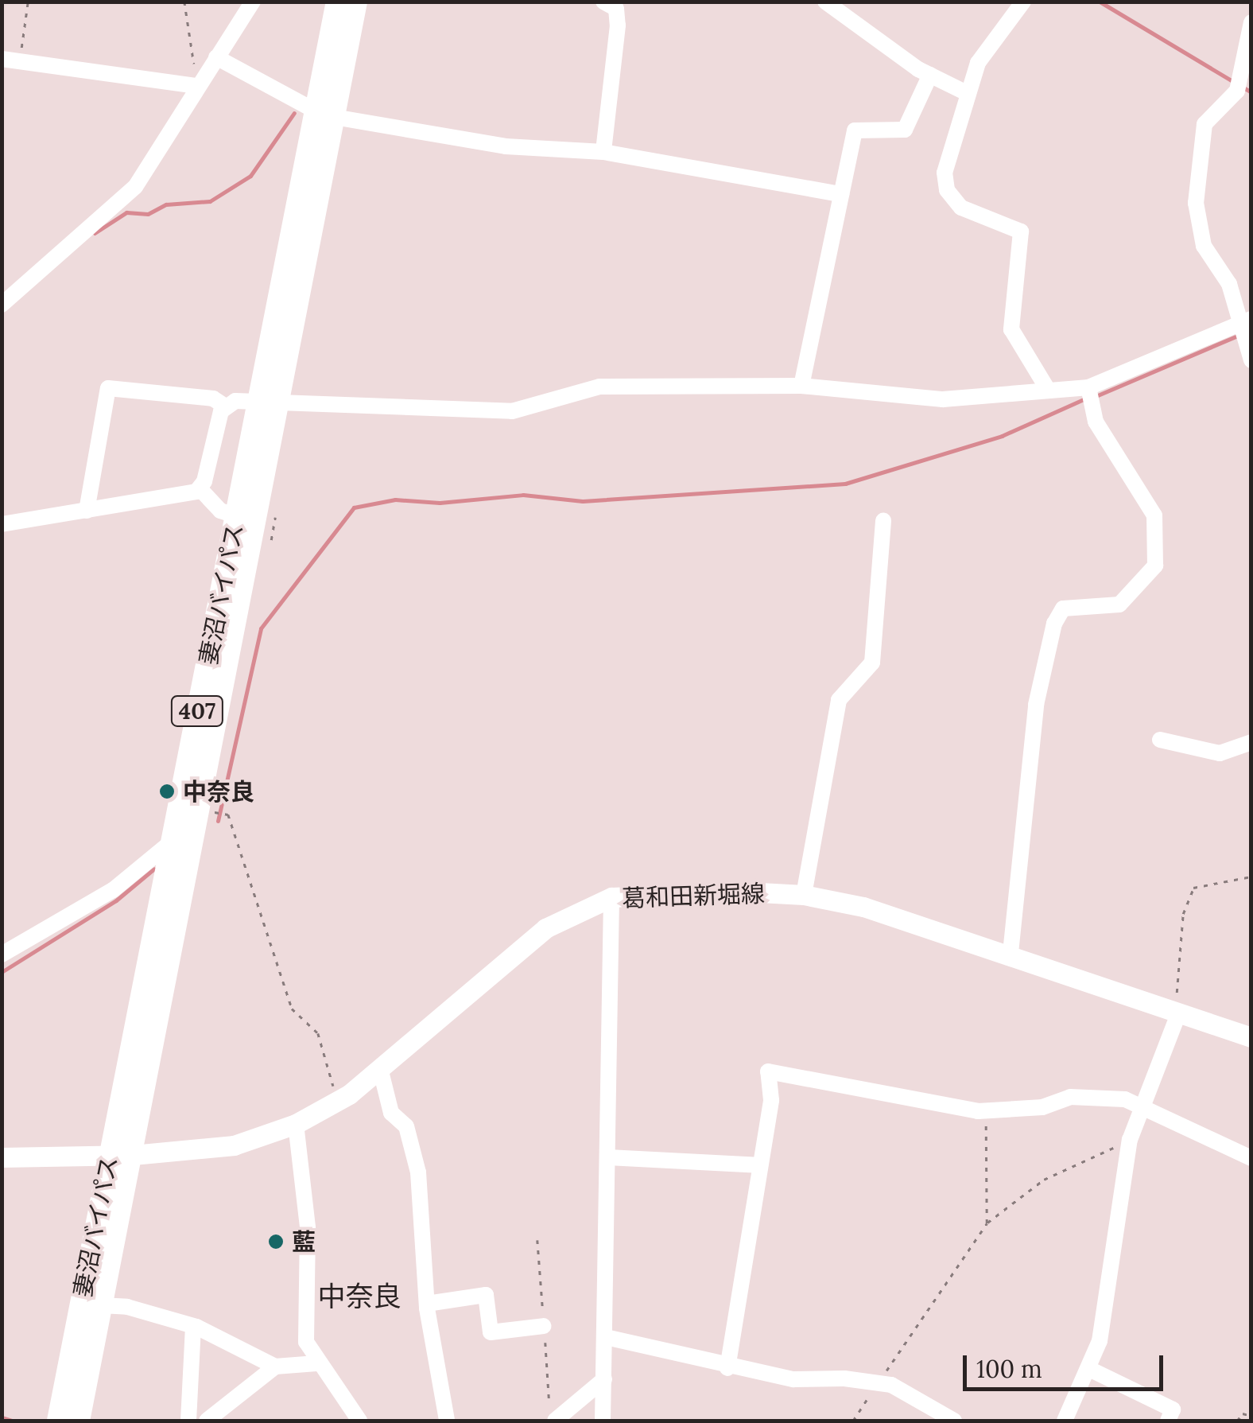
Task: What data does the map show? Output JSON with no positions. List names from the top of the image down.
{
  "streets": {
    "highway": ["妻沼バイパス", "407"],
    "main road": ["葛和田新堀線"]
  },
  "crossings": [
    ["妻沼バイパス", "葛和田新堀線"]
  ],
  "districts": ["中奈良"],
  "places": ["中奈良", "藍"],
  "scale_bar": "100 m"
}
